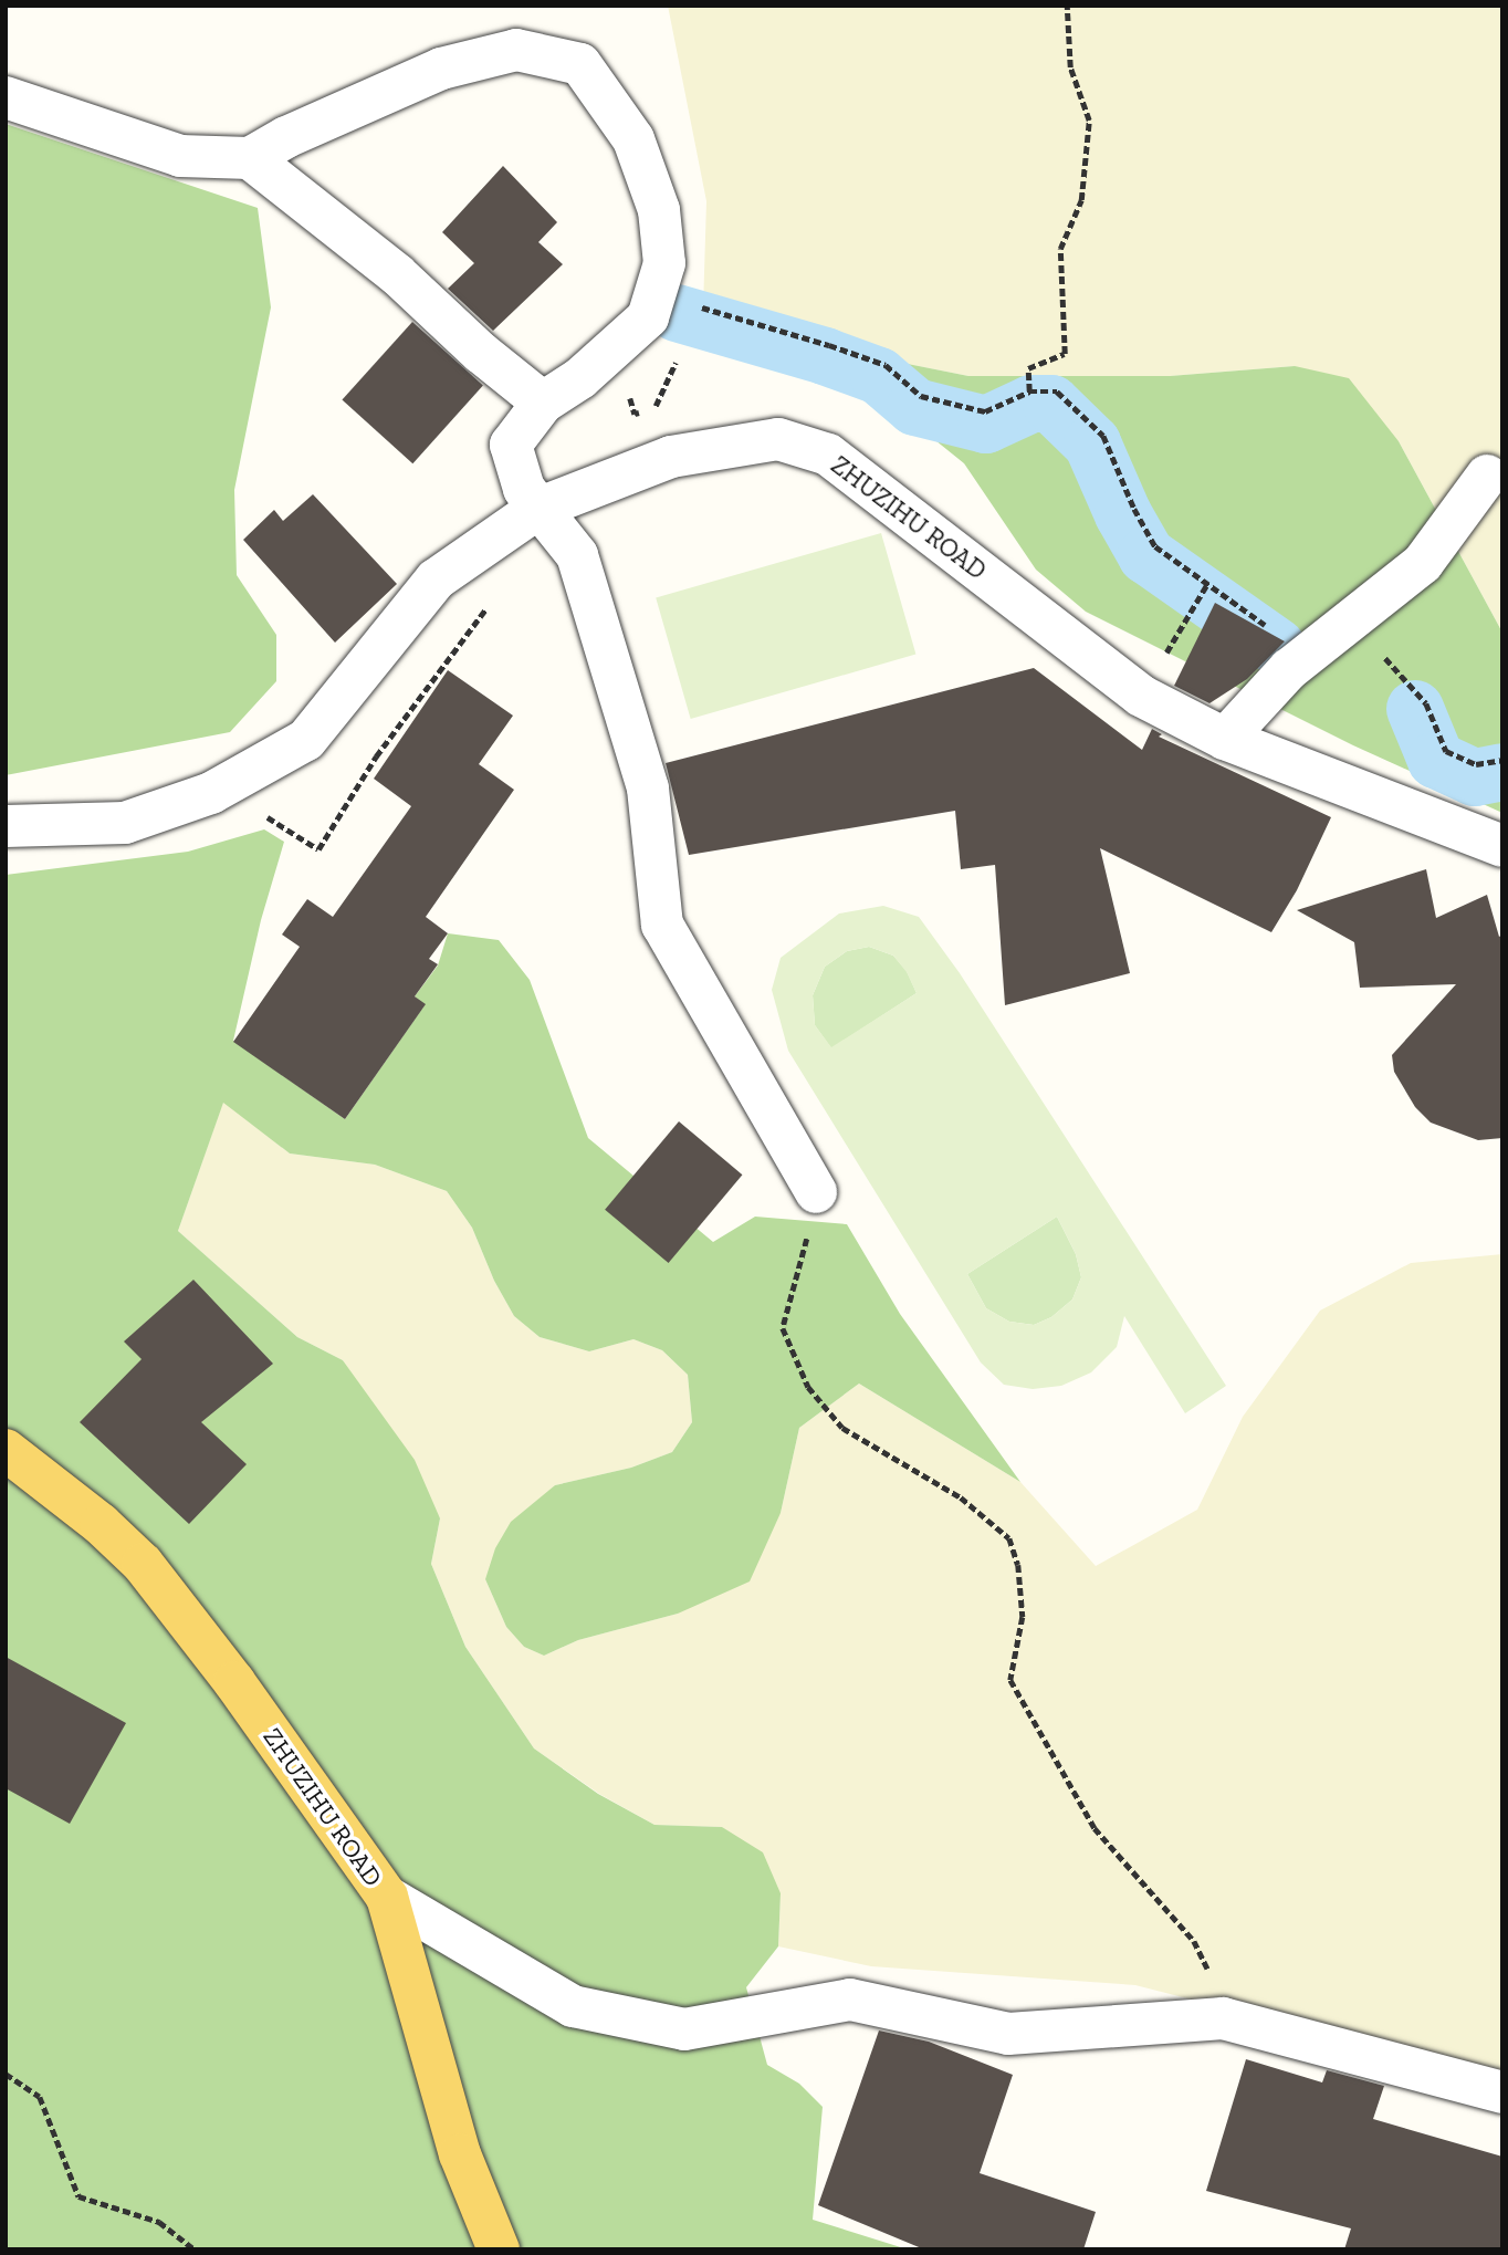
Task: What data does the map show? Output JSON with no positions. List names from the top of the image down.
{
  "streets": {
    "main road": ["ZHUZIHU ROAD"]
  }
}
